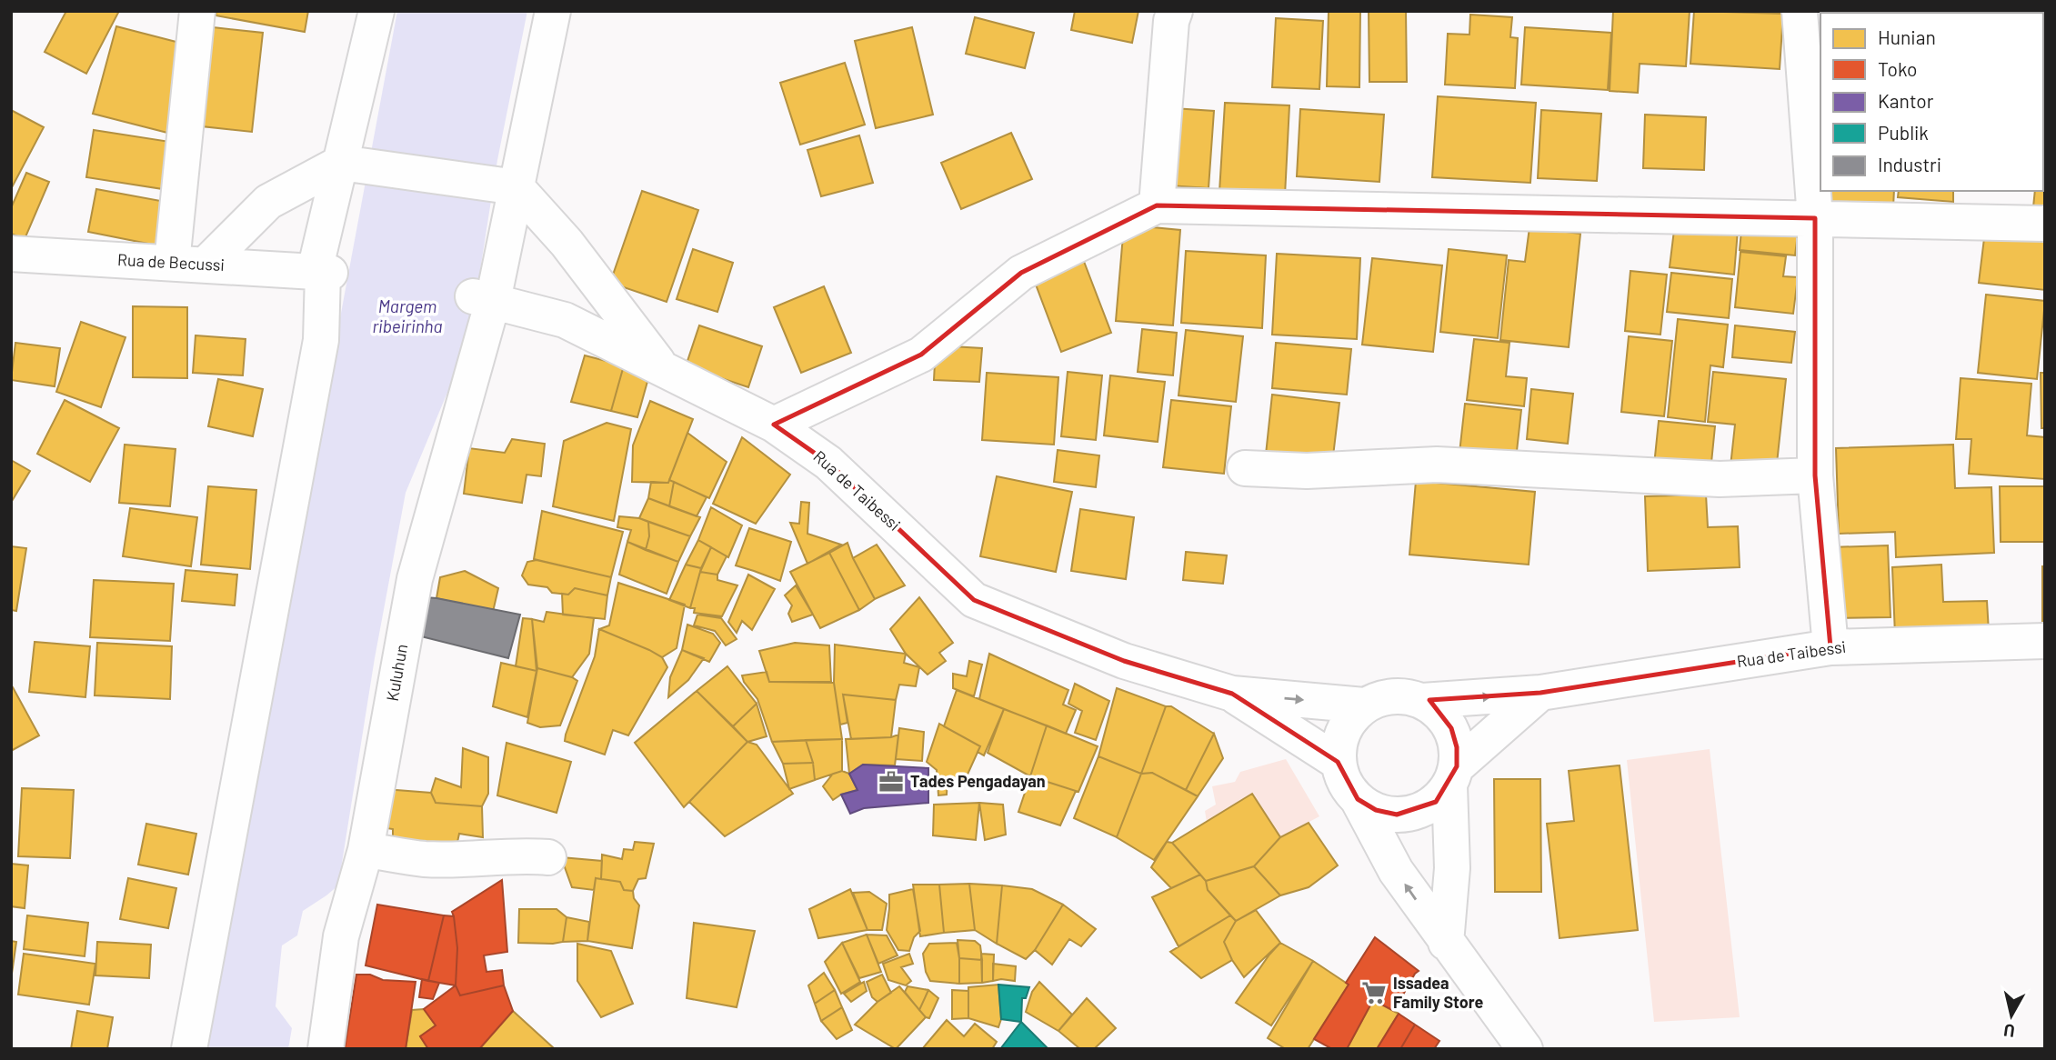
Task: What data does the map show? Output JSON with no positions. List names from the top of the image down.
{
  "streets": {
    "street": ["Rua de Becussi", "Rua de Taibessi", "Kuluhun"]
  },
  "crossings": [
    ["Rua de Taibessi", "Kuluhun"]
  ],
  "water": ["Margem ribeirinha"],
  "places": {
    "office": ["Tades Pengadayan"],
    "supermarket": ["Issadea Family Store"]
  },
  "legend": [
    "Hunian",
    "Toko",
    "Kantor",
    "Publik",
    "Industri"
  ],
  "north": "bottom"
}
